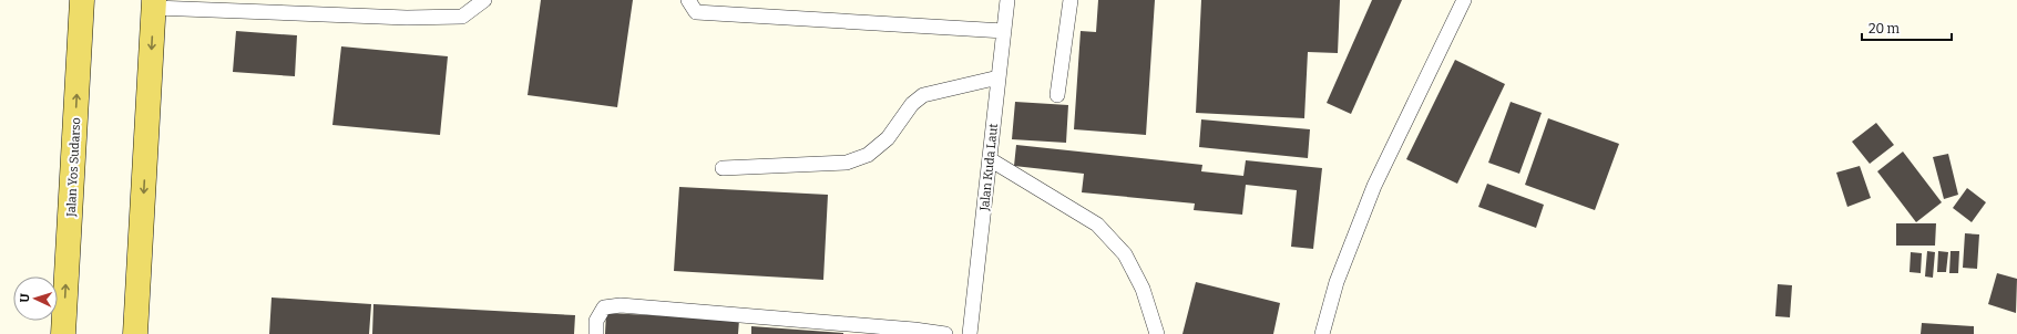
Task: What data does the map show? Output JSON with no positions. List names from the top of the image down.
{
  "streets": {
    "main road": ["Jalan Yos Sudarso"],
    "lane": ["Jalan Kuda Laut"]
  },
  "scale_bar": "20 m",
  "north": "left"
}
